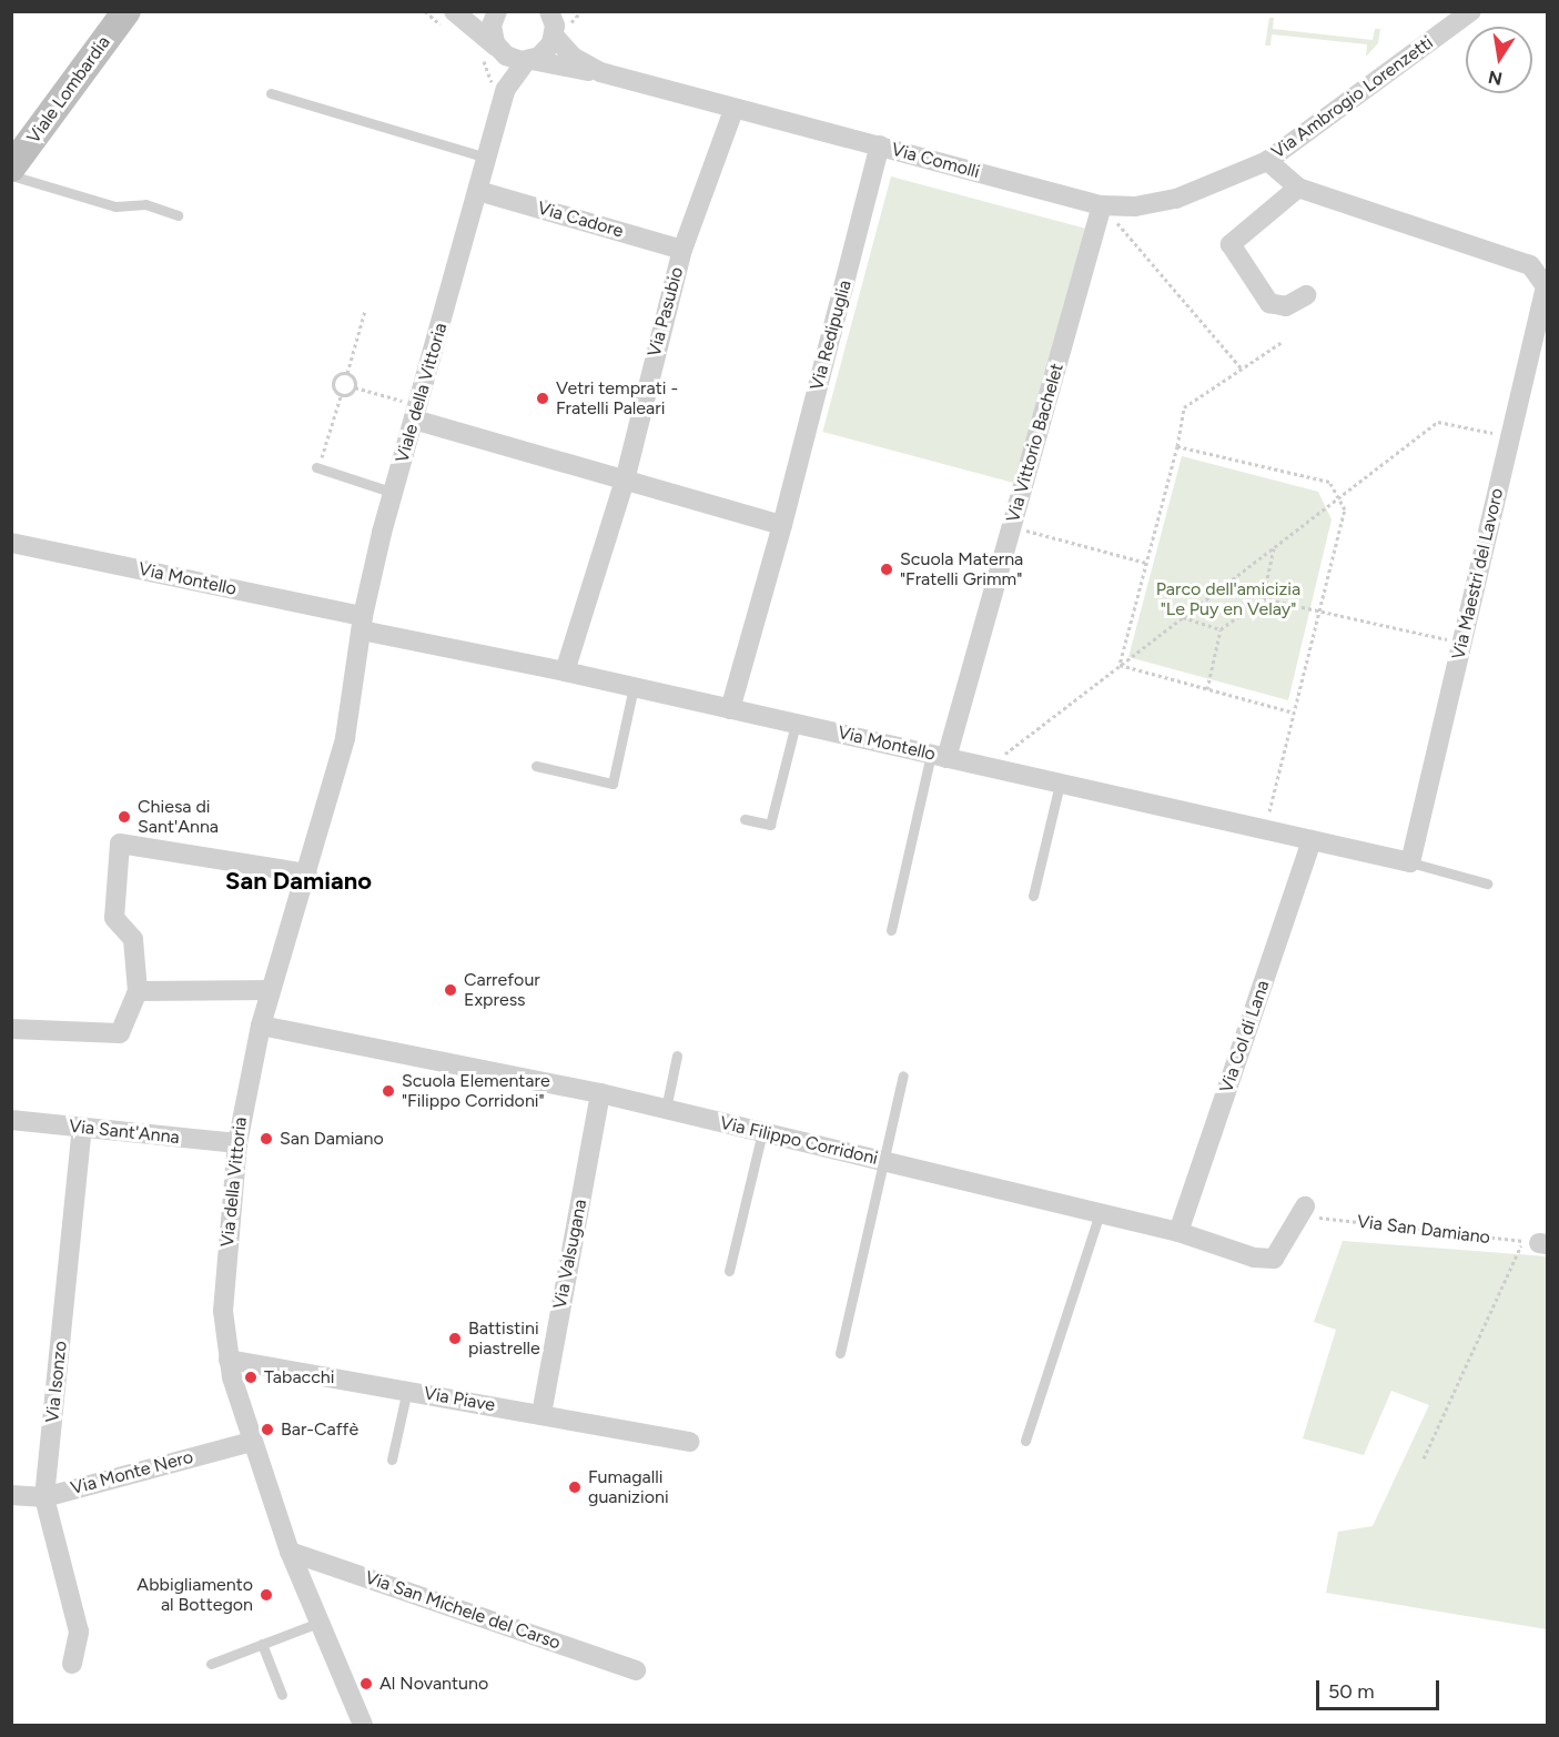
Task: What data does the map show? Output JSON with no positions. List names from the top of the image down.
{
  "streets": {
    "main road": ["Viale Lombardia"],
    "street": [
      "Via Ambrogio Lorenzetti",
      "Via Comolli",
      "Via Cadore",
      "Via Pasubio",
      "Via Redipuglia",
      "Viale della Vittoria",
      "Via Vittorio Bachelet",
      "Via Maestri del Lavoro",
      "Via Montello",
      "Via Col di Lana",
      "Via Sant'Anna",
      "Via Filippo Corridoni",
      "Via della Vittoria",
      "Via Valsugana",
      "Via Isonzo",
      "Via Piave",
      "Via Monte Nero",
      "Via San Michele del Carso"
    ],
    "path": ["Via San Damiano"]
  },
  "crossings": [
    ["Via Ambrogio Lorenzetti", "Via Comolli"],
    ["Via Comolli", "Via Pasubio"],
    ["Via Comolli", "Via Redipuglia"],
    ["Via Comolli", "Viale della Vittoria"],
    ["Via Comolli", "Via Vittorio Bachelet"],
    ["Via Cadore", "Via Pasubio"],
    ["Via Cadore", "Viale della Vittoria"],
    ["Via Pasubio", "Via Montello"],
    ["Via Redipuglia", "Via Montello"],
    ["Viale della Vittoria", "Via Montello"],
    ["Viale della Vittoria", "Via della Vittoria"],
    ["Via Vittorio Bachelet", "Via Montello"],
    ["Via Maestri del Lavoro", "Via Montello"],
    ["Via Montello", "Via Col di Lana"],
    ["Via Montello", "Via della Vittoria"],
    ["Via Col di Lana", "Via Filippo Corridoni"],
    ["Via Sant'Anna", "Via della Vittoria"],
    ["Via Sant'Anna", "Via Isonzo"],
    ["Via Filippo Corridoni", "Via della Vittoria"],
    ["Via Filippo Corridoni", "Via San Damiano"],
    ["Via Filippo Corridoni", "Via Valsugana"],
    ["Via della Vittoria", "Via Piave"],
    ["Via della Vittoria", "Via Monte Nero"],
    ["Via della Vittoria", "Via San Michele del Carso"],
    ["Via Valsugana", "Via Piave"],
    ["Via Isonzo", "Via Monte Nero"]
  ],
  "districts": ["San Damiano"],
  "parks": ["Parco dell'amicizia \"Le Puy en Velay\""],
  "places": [
    "Vetri temprati - Fratelli Paleari",
    "Scuola Materna \"Fratelli Grimm\"",
    "Chiesa di Sant'Anna",
    "Carrefour Express",
    "Scuola Elementare \"Filippo Corridoni\"",
    "San Damiano",
    "Battistini piastrelle",
    "Tabacchi",
    "Bar-Caffè",
    "Fumagalli guanizioni",
    "Abbigliamento al Bottegon",
    "Al Novantuno"
  ],
  "scale_bar": "50 m",
  "north": "bottom"
}
